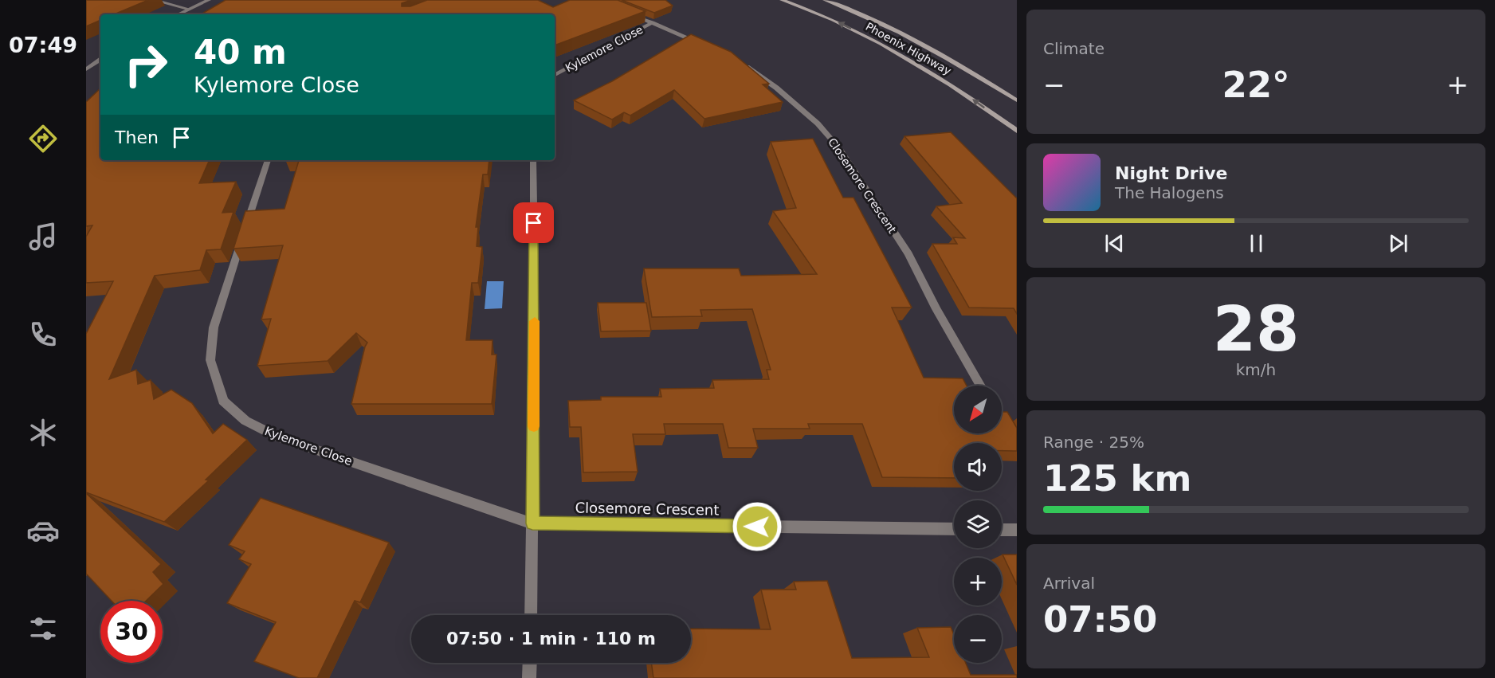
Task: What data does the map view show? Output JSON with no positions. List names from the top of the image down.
{
  "streets": {
    "main road": ["Phoenix Highway"],
    "street": ["Kylemore Close", "Closemore Crescent"]
  },
  "crossings": [
    ["Kylemore Close", "Closemore Crescent"]
  ],
  "north": "bottom left",
  "page": {
    "tabs": "07:49",
    "tile": [
      "Climate",
      ["28", "km/h"],
      ["Range · 25%", "125 km"],
      ["Arrival", "07:50"]
    ],
    "turn": ["40 m", "Kylemore Close"],
    "heat": ["−", "22°", "+"],
    "then": "Then",
    "song": ["Night Drive", "The Halogens"],
    "map_buttons": ["+", "−"],
    "limit": "30",
    "trip": "07:50 · 1 min · 110 m"
  }
}
